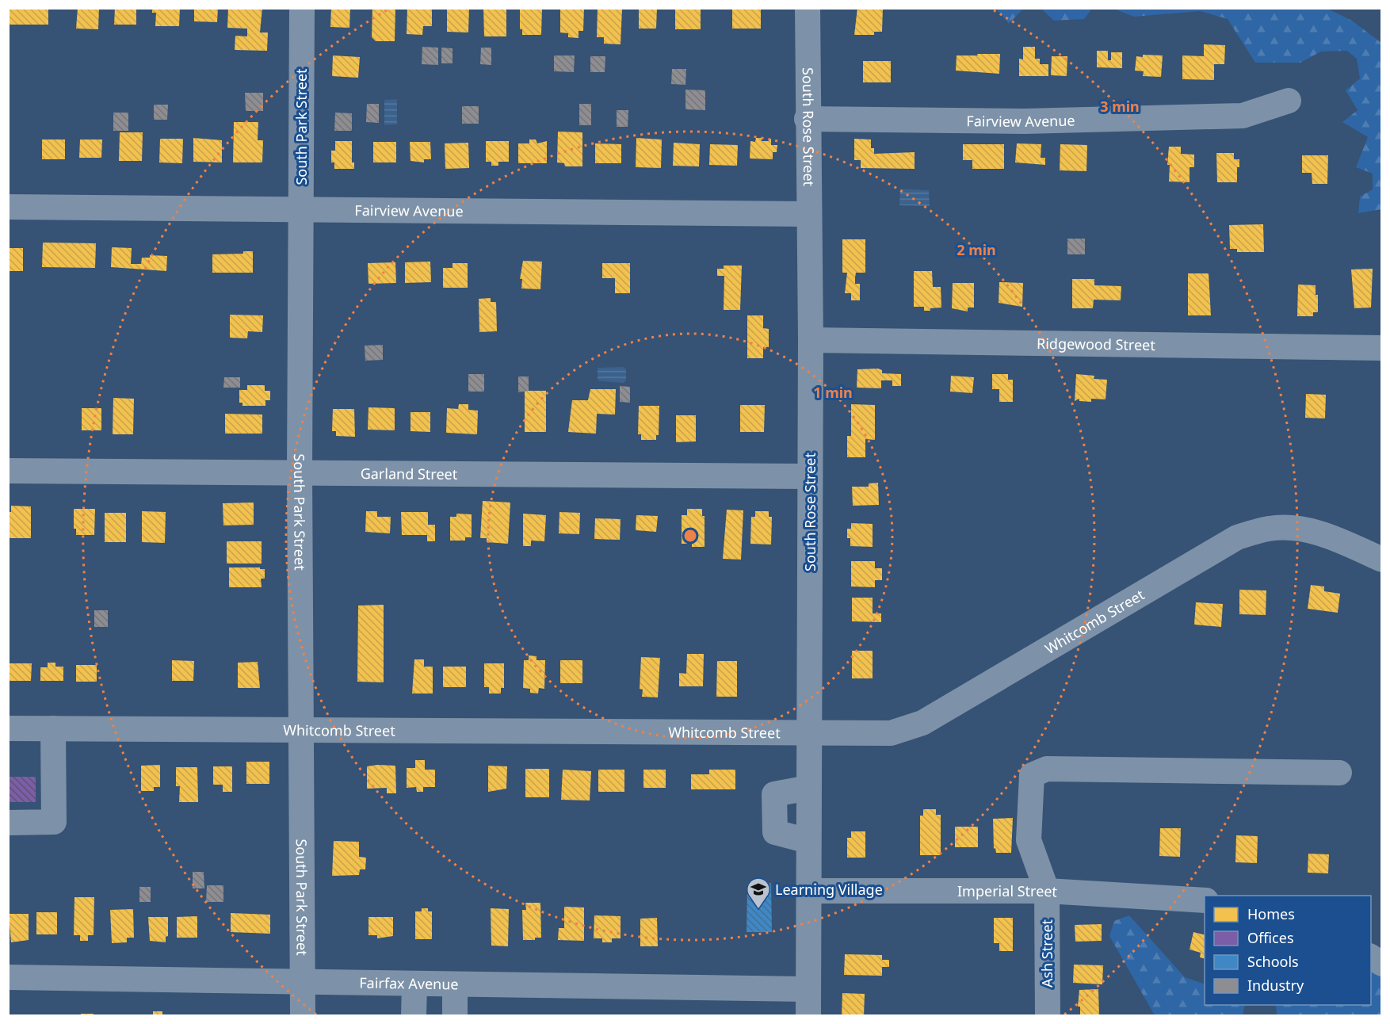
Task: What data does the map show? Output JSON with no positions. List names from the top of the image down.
{
  "streets": {
    "street": [
      "Fairview Avenue",
      "South Park Street",
      "South Rose Street",
      "Ridgewood Street",
      "Garland Street",
      "Whitcomb Street",
      "Imperial Street",
      "Ash Street",
      "Fairfax Avenue"
    ]
  },
  "crossings": [
    ["Fairview Avenue", "South Park Street"],
    ["Fairview Avenue", "South Rose Street"],
    ["South Park Street", "Garland Street"],
    ["South Park Street", "Whitcomb Street"],
    ["South Park Street", "Fairfax Avenue"],
    ["South Rose Street", "Ridgewood Street"],
    ["South Rose Street", "Garland Street"],
    ["South Rose Street", "Whitcomb Street"],
    ["South Rose Street", "Imperial Street"],
    ["South Rose Street", "Fairfax Avenue"],
    ["Imperial Street", "Ash Street"]
  ],
  "places": {
    "school or university": ["Learning Village"]
  },
  "legend": [
    "Homes",
    "Offices",
    "Schools",
    "Industry"
  ],
  "rings": ["3 min", "2 min", "1 min"]
}
